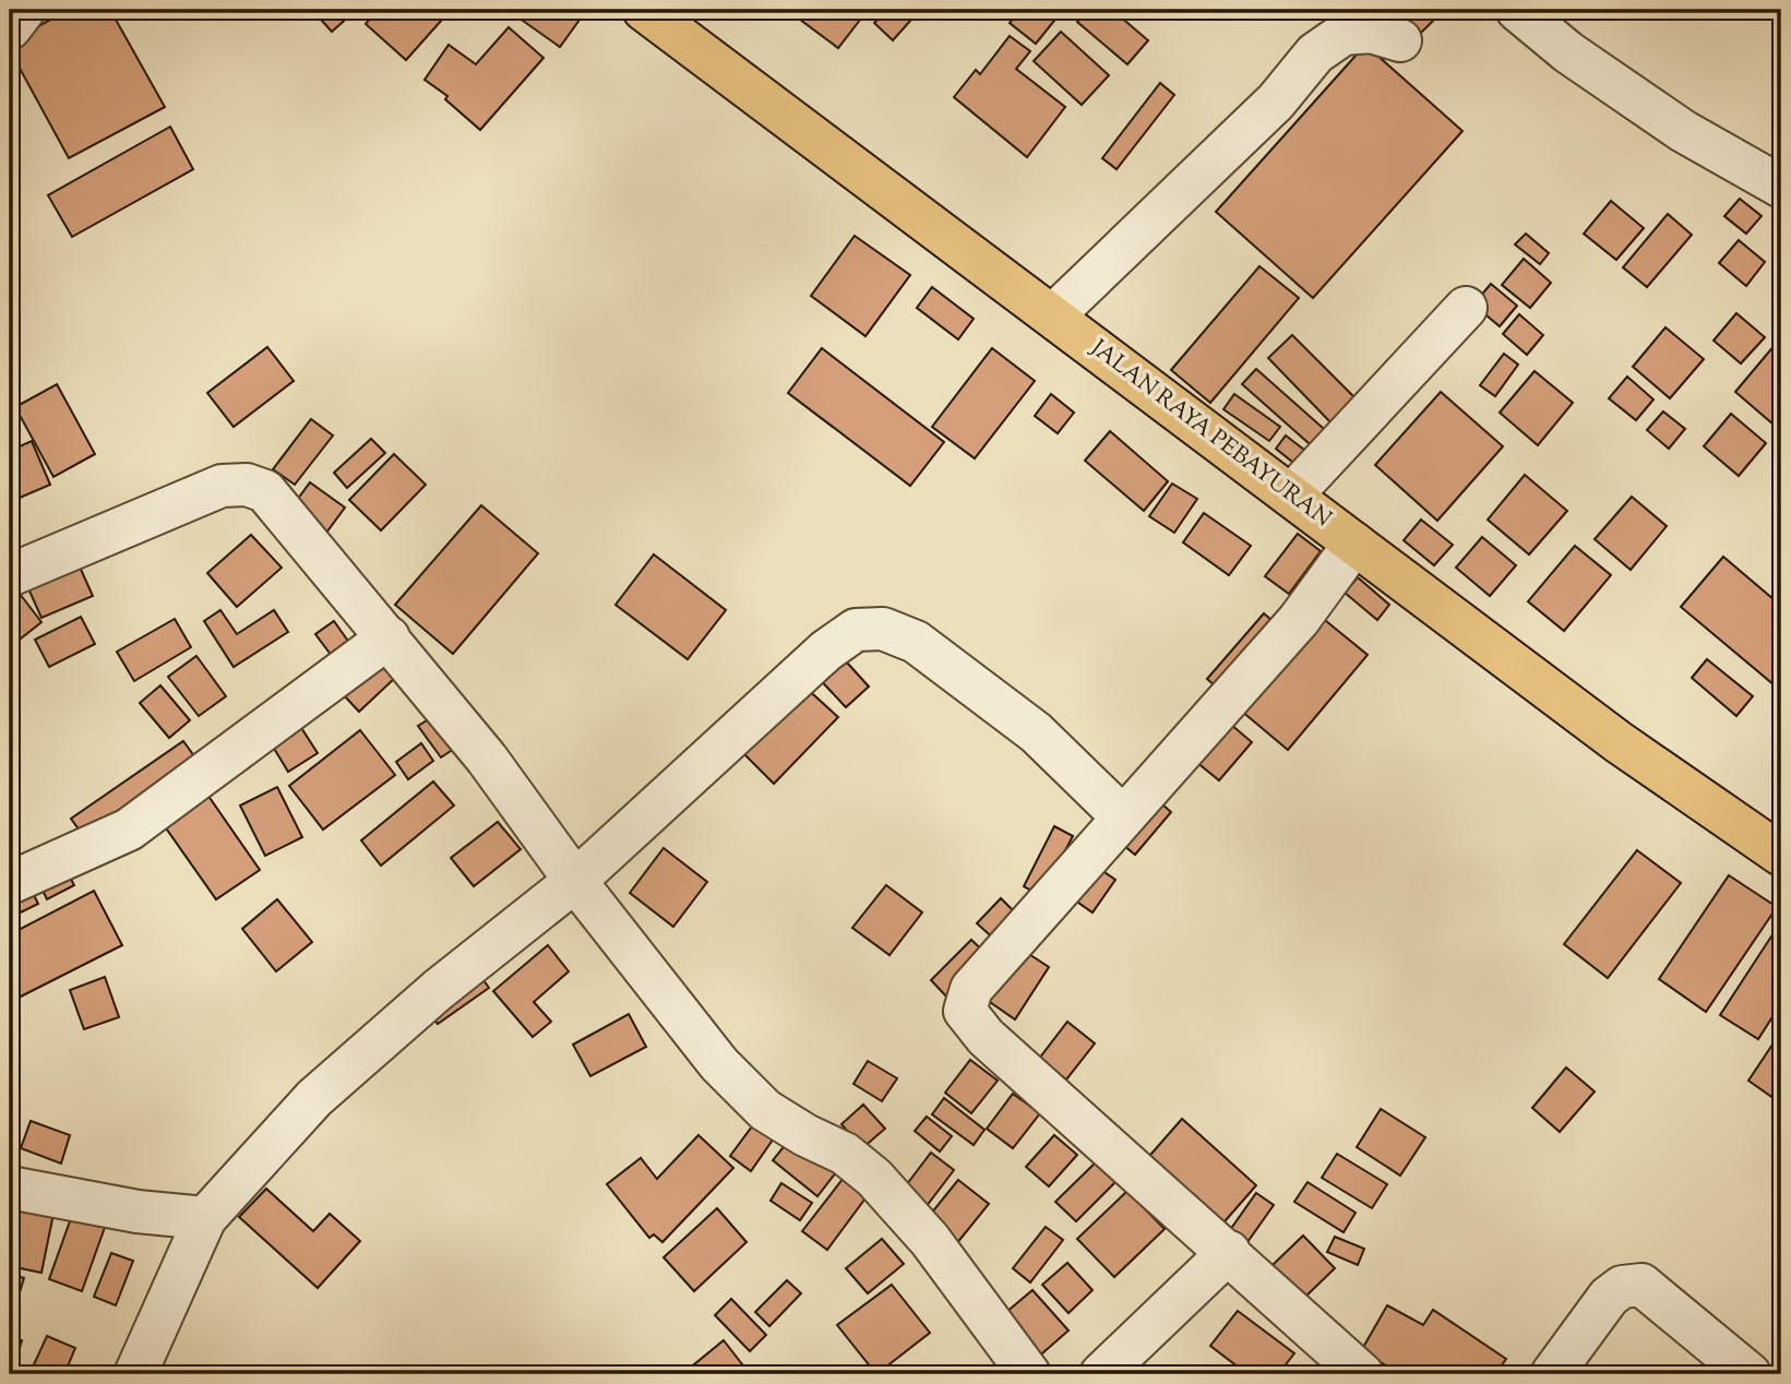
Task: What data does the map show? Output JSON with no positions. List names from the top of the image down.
{
  "streets": {
    "main road": ["JALAN RAYA PEBAYURAN"]
  }
}
